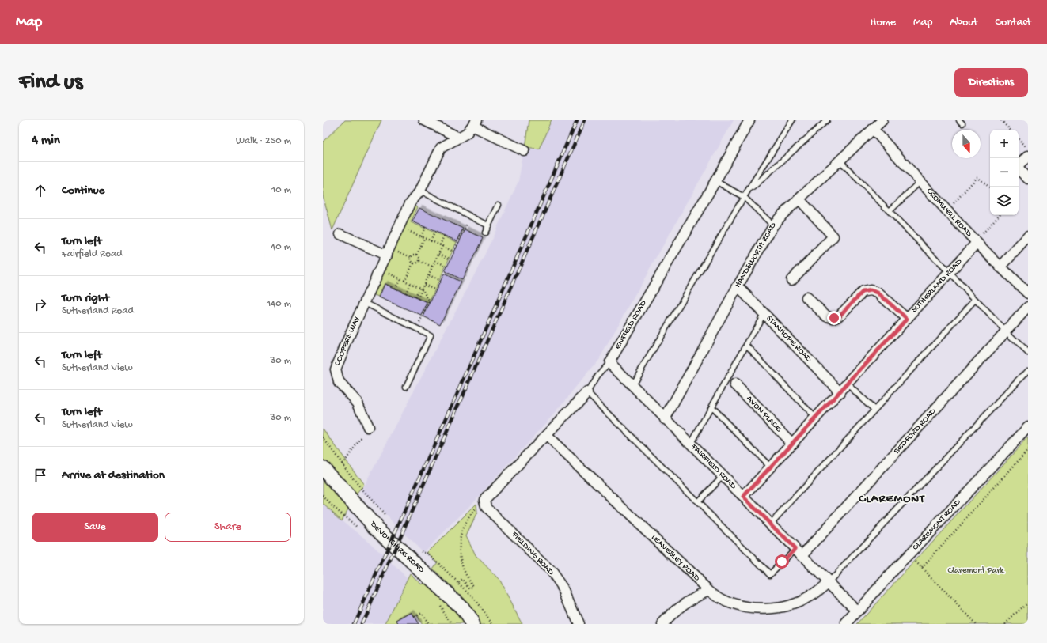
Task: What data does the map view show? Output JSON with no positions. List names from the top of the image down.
{
  "streets": {
    "main road": ["DEVONSHIRE ROAD"],
    "street": [
      "CROMWELL ROAD",
      "HANDSWORTH ROAD",
      "SUTHERLAND ROAD",
      "ENFIELD ROAD",
      "STANHOPE ROAD",
      "COOPERS WAY",
      "AVON PLACE",
      "BEDFORD ROAD",
      "FAIRFIELD ROAD",
      "CLAREMONT ROAD",
      "FIELDING ROAD",
      "LEAVESLEY ROAD"
    ]
  },
  "crossings": [
    ["CROMWELL ROAD", "HANDSWORTH ROAD"],
    ["CROMWELL ROAD", "SUTHERLAND ROAD"],
    ["HANDSWORTH ROAD", "STANHOPE ROAD"],
    ["HANDSWORTH ROAD", "FAIRFIELD ROAD"],
    ["SUTHERLAND ROAD", "STANHOPE ROAD"],
    ["SUTHERLAND ROAD", "AVON PLACE"],
    ["SUTHERLAND ROAD", "FAIRFIELD ROAD"],
    ["ENFIELD ROAD", "FAIRFIELD ROAD"],
    ["ENFIELD ROAD", "FIELDING ROAD"],
    ["ENFIELD ROAD", "LEAVESLEY ROAD"],
    ["BEDFORD ROAD", "FAIRFIELD ROAD"],
    ["FAIRFIELD ROAD", "CLAREMONT ROAD"],
    ["FAIRFIELD ROAD", "LEAVESLEY ROAD"]
  ],
  "districts": ["CLAREMONT"],
  "parks": ["Claremont Park"],
  "north": "bottom",
  "page": {
    "header": "Map",
    "nav": [
      "Home",
      "Map",
      "About",
      "Contact"
    ],
    "buttons": [
      "Directions",
      ["Save", "Share"]
    ],
    "title": "Find us",
    "heading": ["4 min", "Walk · 250 m"],
    "map_buttons": ["+", "−"],
    "list": [
      ["Continue", "10 m"],
      ["Turn left", "Fairfield Road", "40 m"],
      ["Turn right", "Sutherland Road", "140 m"],
      ["Turn left", "Sutherland View", "30 m"],
      ["Turn left", "Sutherland View", "30 m"],
      "Arrive at destination"
    ]
  }
}
